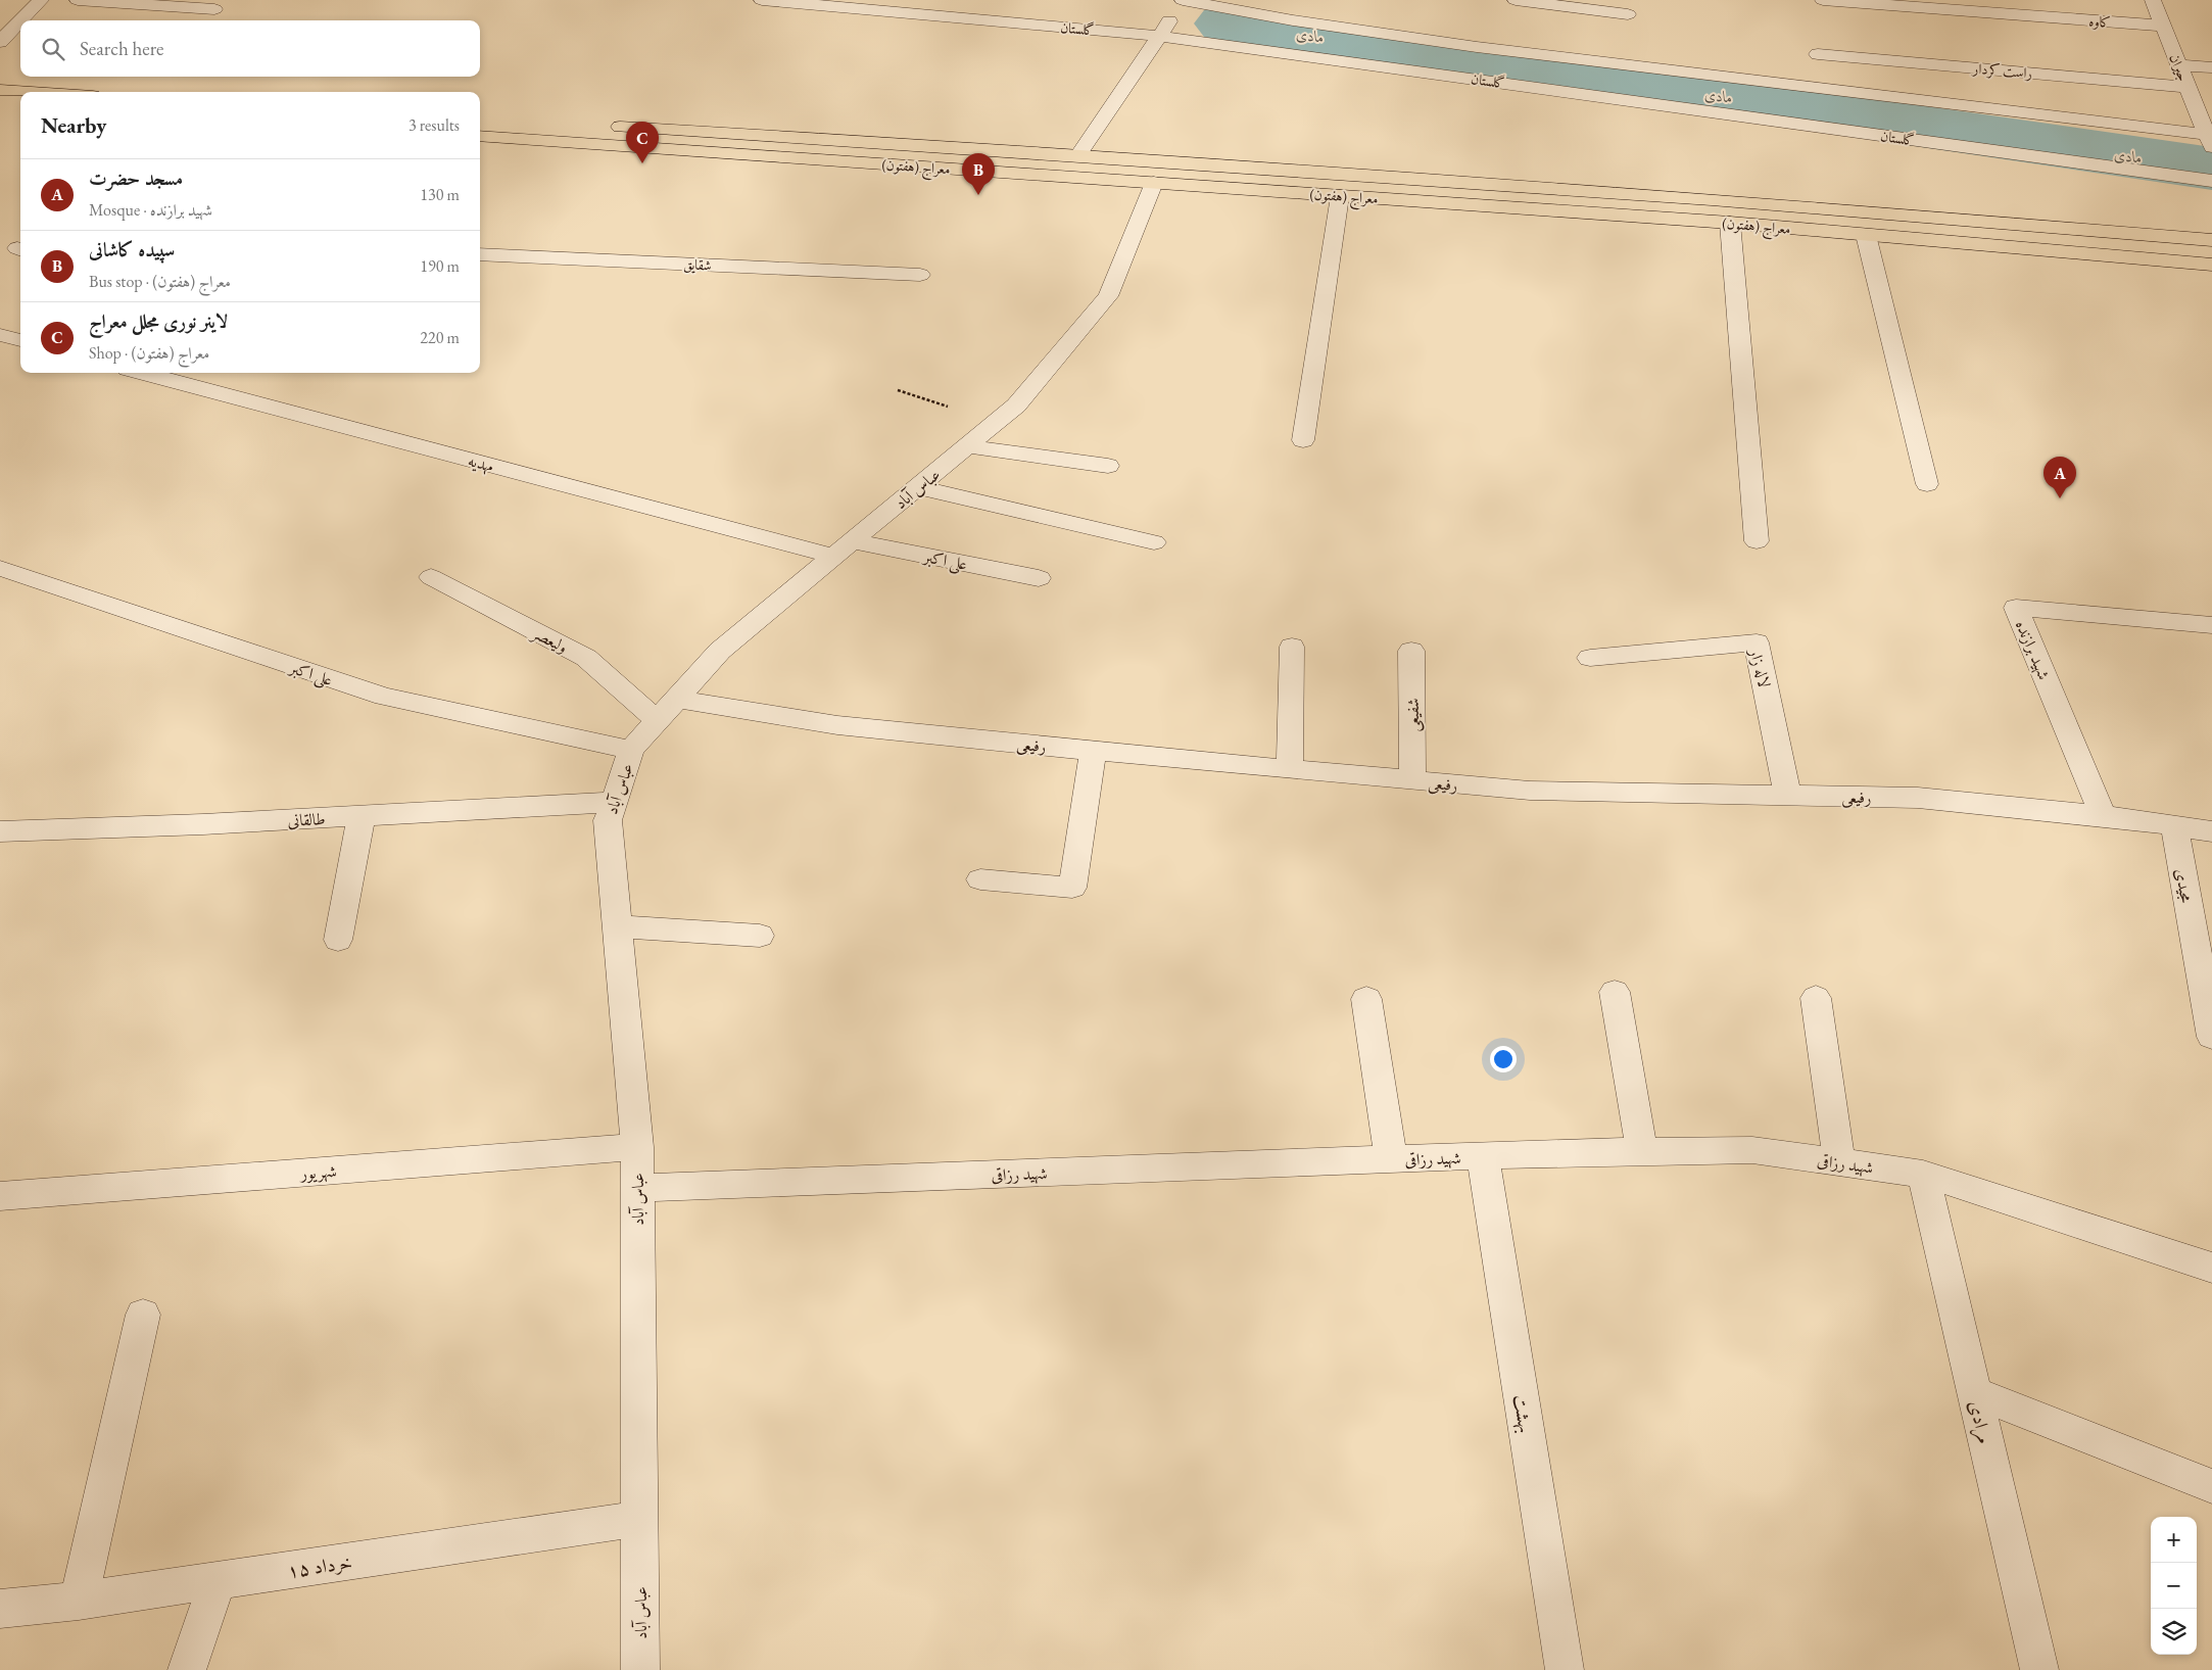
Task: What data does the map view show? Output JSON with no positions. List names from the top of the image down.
{
  "streets": {
    "main road": ["معراج (هفتون)"],
    "street": [
      "کاوه",
      "گلستان",
      "جیران",
      "راست کردار",
      "شقایق",
      "مهدیه",
      "عباس آباد",
      "علی اکبر",
      "ولیعصر",
      "شهید برازنده",
      "لاله زار",
      "شفیعی",
      "رفیعی",
      "طالقانی",
      "مجیدی",
      "شهید رزاقی",
      "شهریور",
      "بهشت",
      "مرادی",
      "۱۵ خرداد"
    ]
  },
  "crossings": [
    ["کاوه", "جیران"],
    ["جیران", "راست کردار"],
    ["معراج (هفتون)", "عباس آباد"],
    ["مهدیه", "عباس آباد"],
    ["مهدیه", "علی اکبر"],
    ["عباس آباد", "علی اکبر"],
    ["عباس آباد", "ولیعصر"],
    ["عباس آباد", "رفیعی"],
    ["عباس آباد", "طالقانی"],
    ["عباس آباد", "شهید رزاقی"],
    ["عباس آباد", "شهریور"],
    ["عباس آباد", "۱۵ خرداد"],
    ["شهید برازنده", "رفیعی"],
    ["لاله زار", "رفیعی"],
    ["شفیعی", "رفیعی"],
    ["رفیعی", "مجیدی"],
    ["شهید رزاقی", "بهشت"],
    ["شهید رزاقی", "مرادی"]
  ],
  "water": ["مادی"],
  "page": {
    "search": "Search here",
    "heading": ["Nearby", "3 results"],
    "pins": ["C", "B", "A"],
    "list": [
      {
        "mark": "A",
        "name": "مسجد حضرت",
        "note": "Mosque · شهید برازنده",
        "value": "130 m"
      },
      {
        "mark": "B",
        "name": "سپیده کاشانی",
        "note": "Bus stop · معراج (هفتون)",
        "value": "190 m"
      },
      {
        "mark": "C",
        "name": "لاینر نوری مجلل معراج",
        "note": "Shop · معراج (هفتون)",
        "value": "220 m"
      }
    ],
    "map_buttons": ["+", "−"]
  }
}
